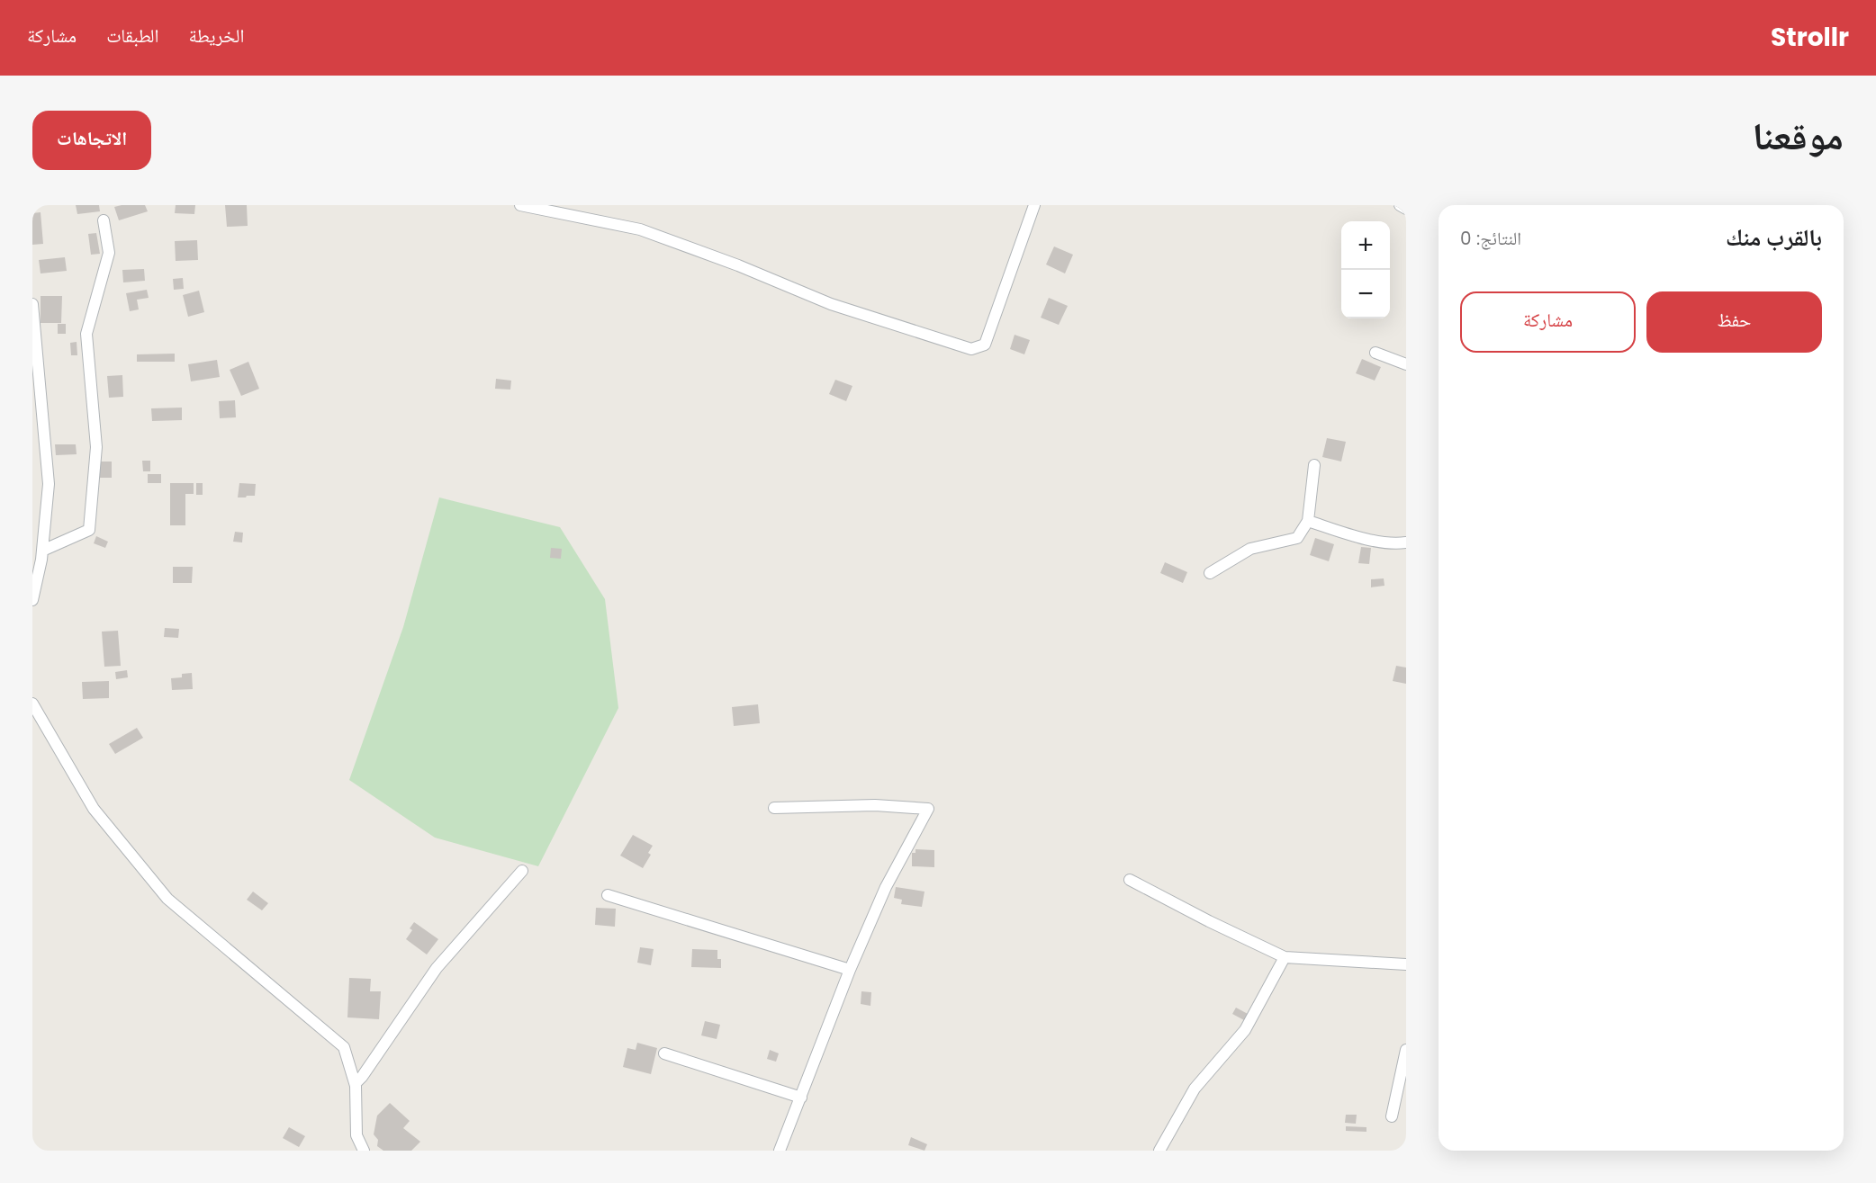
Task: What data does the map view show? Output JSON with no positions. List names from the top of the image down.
{
  "page": {
    "header": "Strollr",
    "nav": ["الخريطة", "الطبقات", "مشاركة"],
    "title": "موقعنا",
    "buttons": [
      "الاتجاهات",
      ["حفظ", "مشاركة"]
    ],
    "heading": ["بالقرب منك", "النتائج: 0"],
    "map_buttons": ["+", "−"]
  }
}
